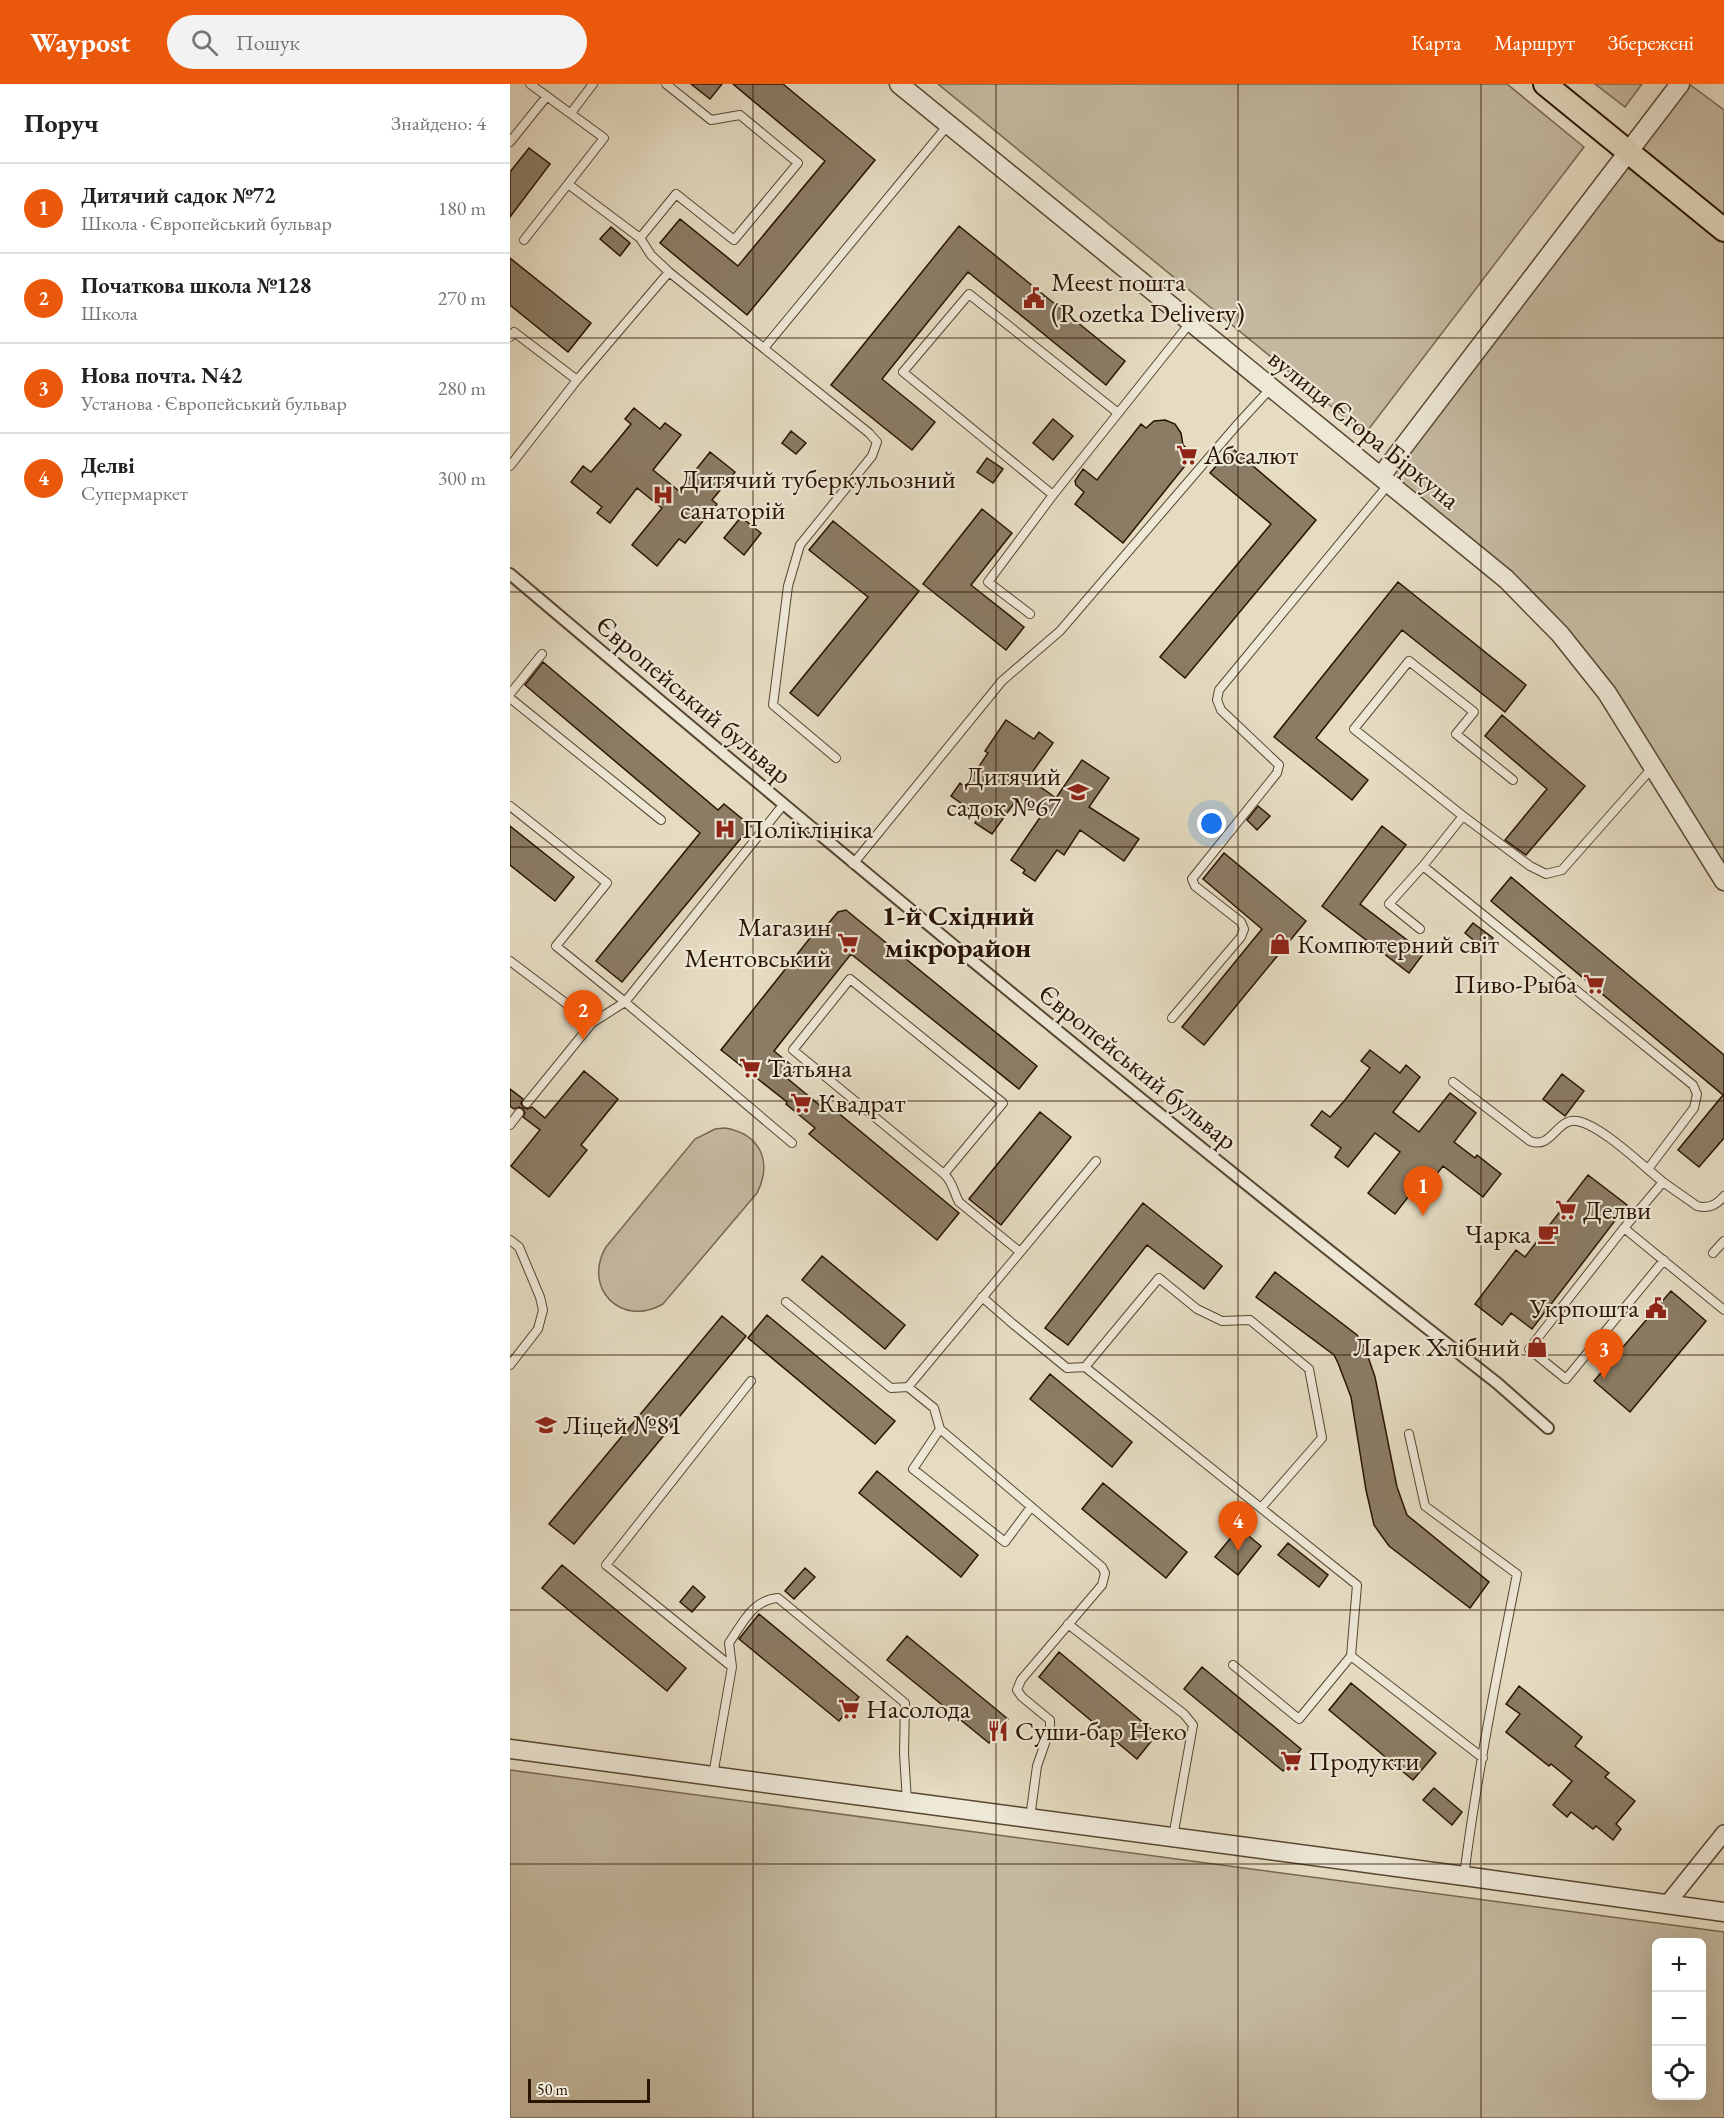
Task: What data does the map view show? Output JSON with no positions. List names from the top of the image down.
{
  "streets": {
    "street": ["вулиця Єгора Біркуна", "Європейський бульвар"]
  },
  "districts": ["1-й Східний мікрорайон"],
  "places": {
    "public building": ["Meest пошта (Rozetka Delivery)", "Укрпошта"],
    "supermarket": [
      "Абсалют",
      "Магазин Ментовський",
      "Пиво-Рыба",
      "Татьяна",
      "Квадрат",
      "Делви",
      "Насолода",
      "Продукти"
    ],
    "hospital": ["Дитячий туберкульозний санаторій", "Поліклініка"],
    "school or university": ["Дитячий садок №67", "Ліцей №81"],
    "shop": ["Компютерний світ", "Ларек Хлібний"],
    "cafe": ["Чарка"],
    "restaurant": ["Суши-бар Неко"]
  },
  "scale_bar": "50 m",
  "page": {
    "header": "Waypost",
    "search": "Пошук",
    "nav": ["Карта", "Маршрут", "Збережені"],
    "heading": ["Поруч", "Знайдено: 4"],
    "list": [
      {
        "mark": "1",
        "name": "Дитячий садок №72",
        "note": "Школа · Європейський бульвар",
        "value": "180 m"
      },
      {
        "mark": "2",
        "name": "Початкова школа №128",
        "note": "Школа",
        "value": "270 m"
      },
      {
        "mark": "3",
        "name": "Нова почта. N42",
        "note": "Установа · Європейський бульвар",
        "value": "280 m"
      },
      {
        "mark": "4",
        "name": "Делві",
        "note": "Супермаркет",
        "value": "300 m"
      }
    ],
    "pins": [
      "2",
      "1",
      "3",
      "4"
    ],
    "map_buttons": ["+", "−"],
    "scale": "50 m"
  }
}
